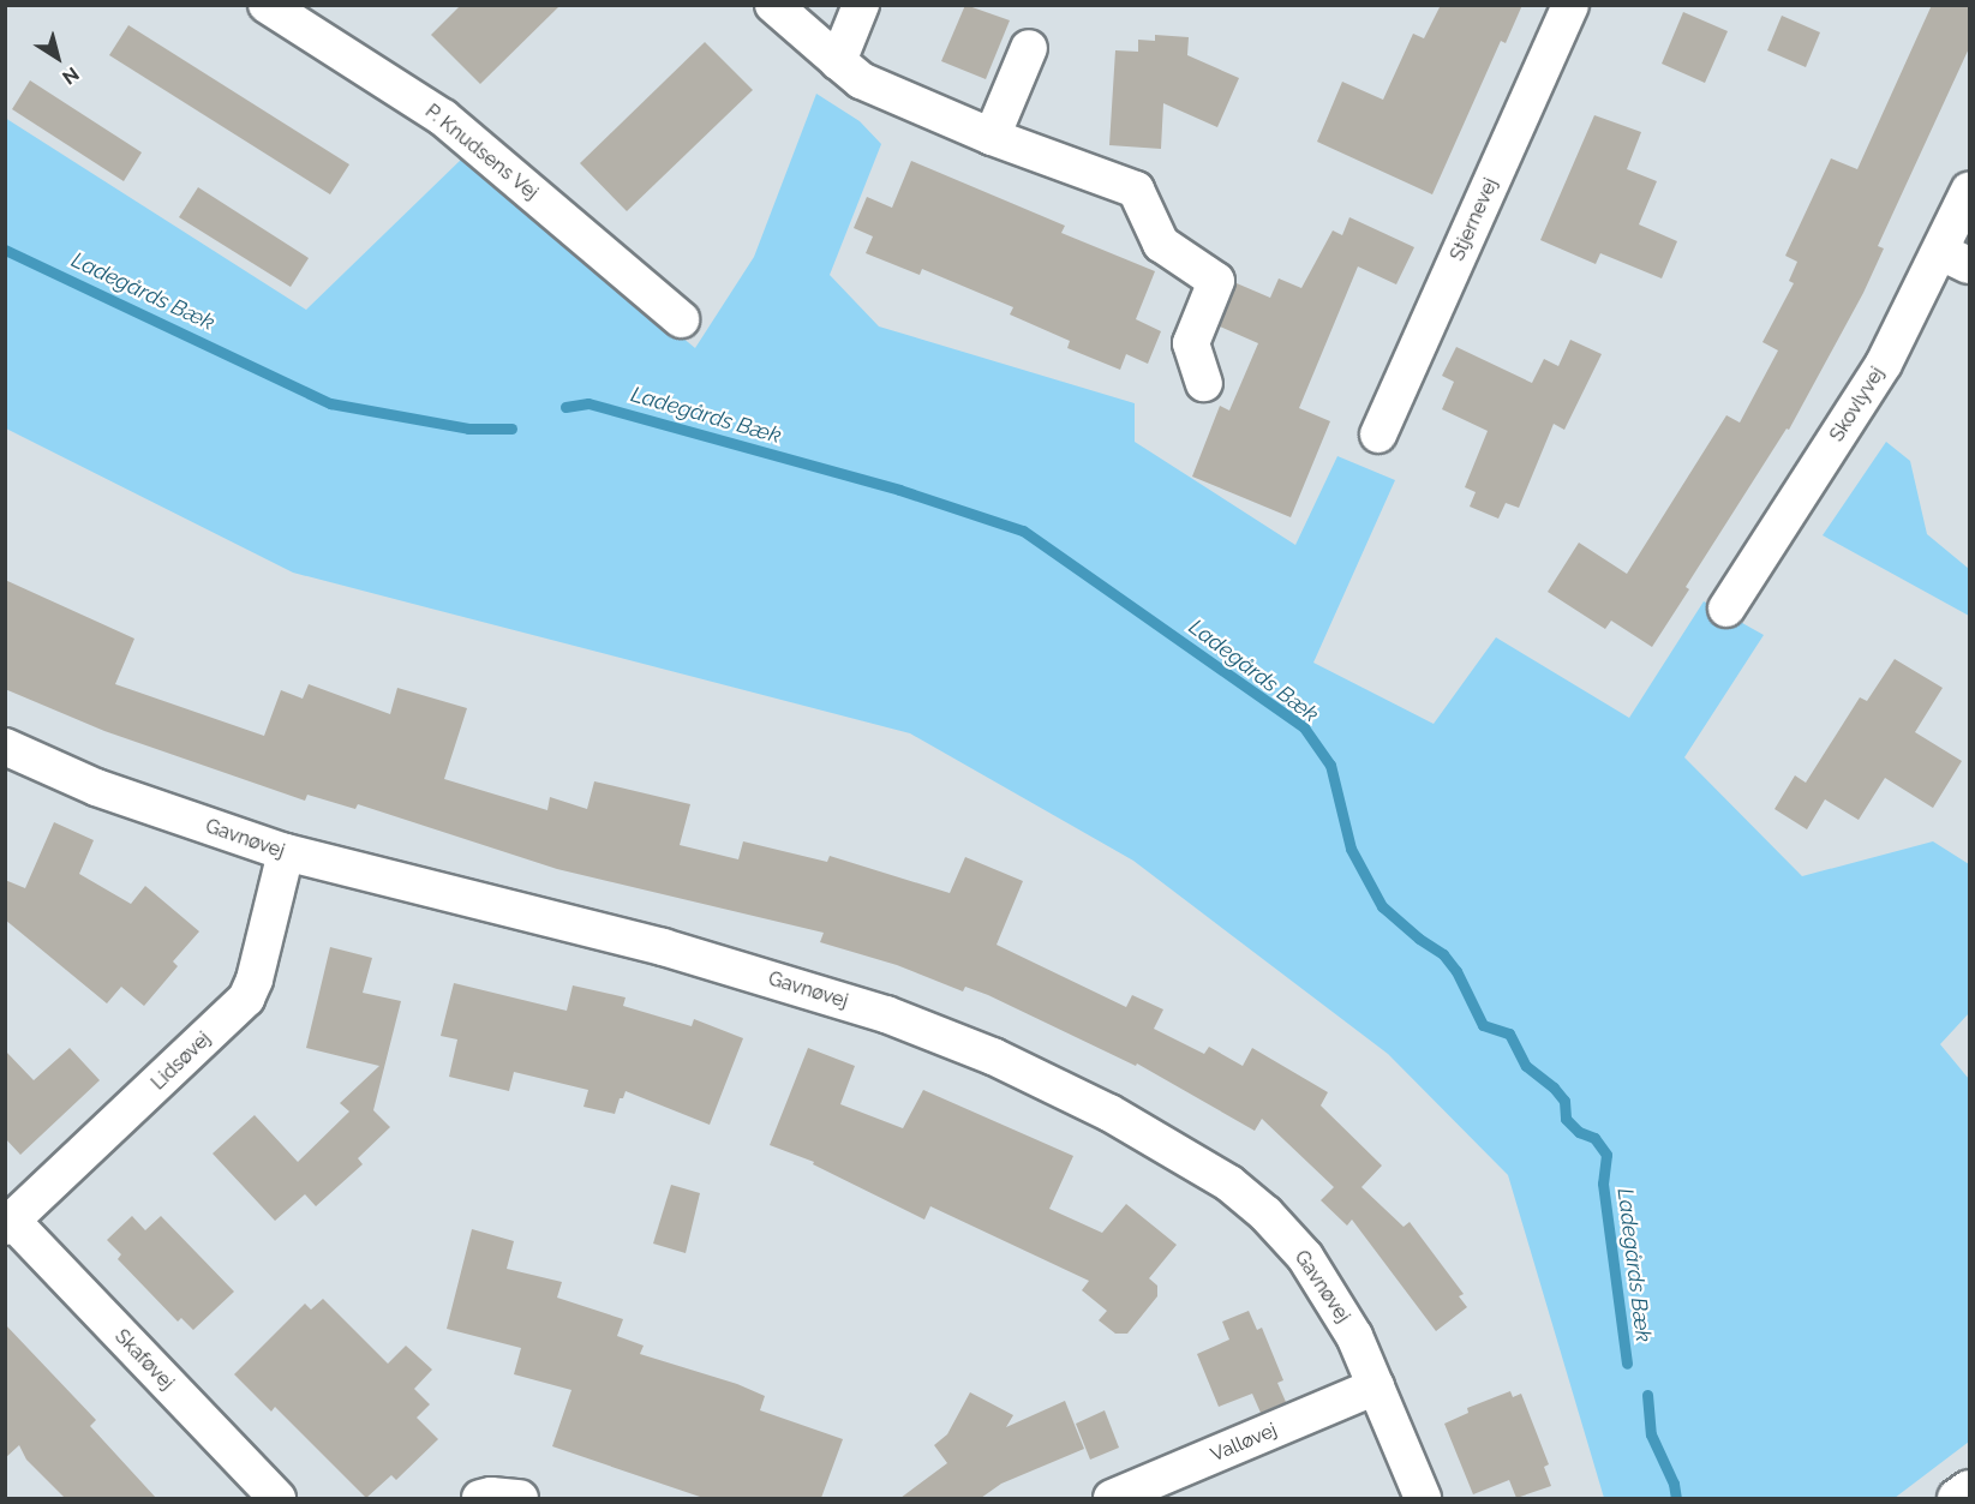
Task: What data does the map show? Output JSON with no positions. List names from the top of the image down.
{
  "streets": {
    "street": [
      "P. Knudsens Vej",
      "Stjernevej",
      "Skovlyvej",
      "Gavnøvej",
      "Lidsøvej",
      "Skaføvej",
      "Valløvej"
    ]
  },
  "crossings": [
    ["Gavnøvej", "Lidsøvej"],
    ["Gavnøvej", "Valløvej"],
    ["Lidsøvej", "Skaføvej"]
  ],
  "water": ["Ladegårds Bæk"],
  "north": "bottom right"
}
